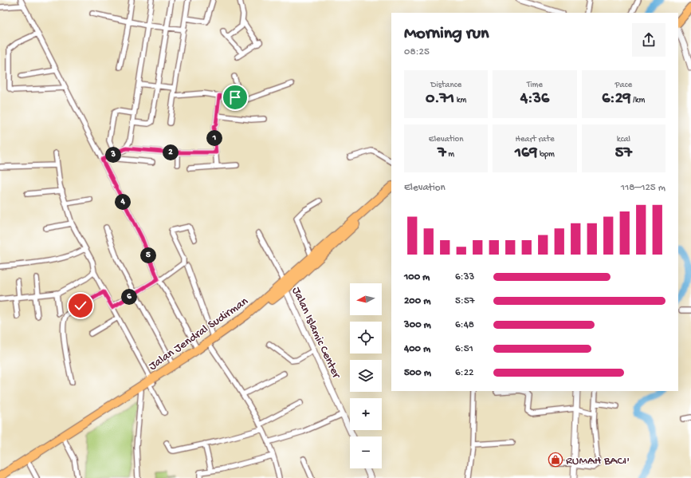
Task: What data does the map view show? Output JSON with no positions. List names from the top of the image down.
{
  "streets": {
    "highway": ["Jalan Jendral Sudirman"],
    "street": ["Jalan Islamic Center"]
  },
  "crossings": [
    ["Jalan Islamic Center", "Jalan Jendral Sudirman"]
  ],
  "places": {
    "shop": ["RUMAH BACI'"]
  },
  "north": "left",
  "page": {
    "heading": ["Morning run", "08:25"],
    "stats": [
      ["Distance", "0.71 km"],
      ["Time", "4:36"],
      ["Pace", "6:29 /km"],
      ["Elevation", "7 m"],
      ["Heart rate", "169 bpm"],
      ["kcal", "57"]
    ],
    "pins": [
      "1",
      "2",
      "3",
      "4",
      "5",
      "6"
    ],
    "chart": ["Elevation", "118–125 m"],
    "list": [
      {
        "name": "100 m",
        "note": "6:33"
      },
      {
        "name": "200 m",
        "note": "5:57"
      },
      {
        "name": "300 m",
        "note": "6:48"
      },
      {
        "name": "400 m",
        "note": "6:51"
      },
      {
        "name": "500 m",
        "note": "6:22"
      }
    ],
    "map_buttons": ["+", "−"]
  }
}
